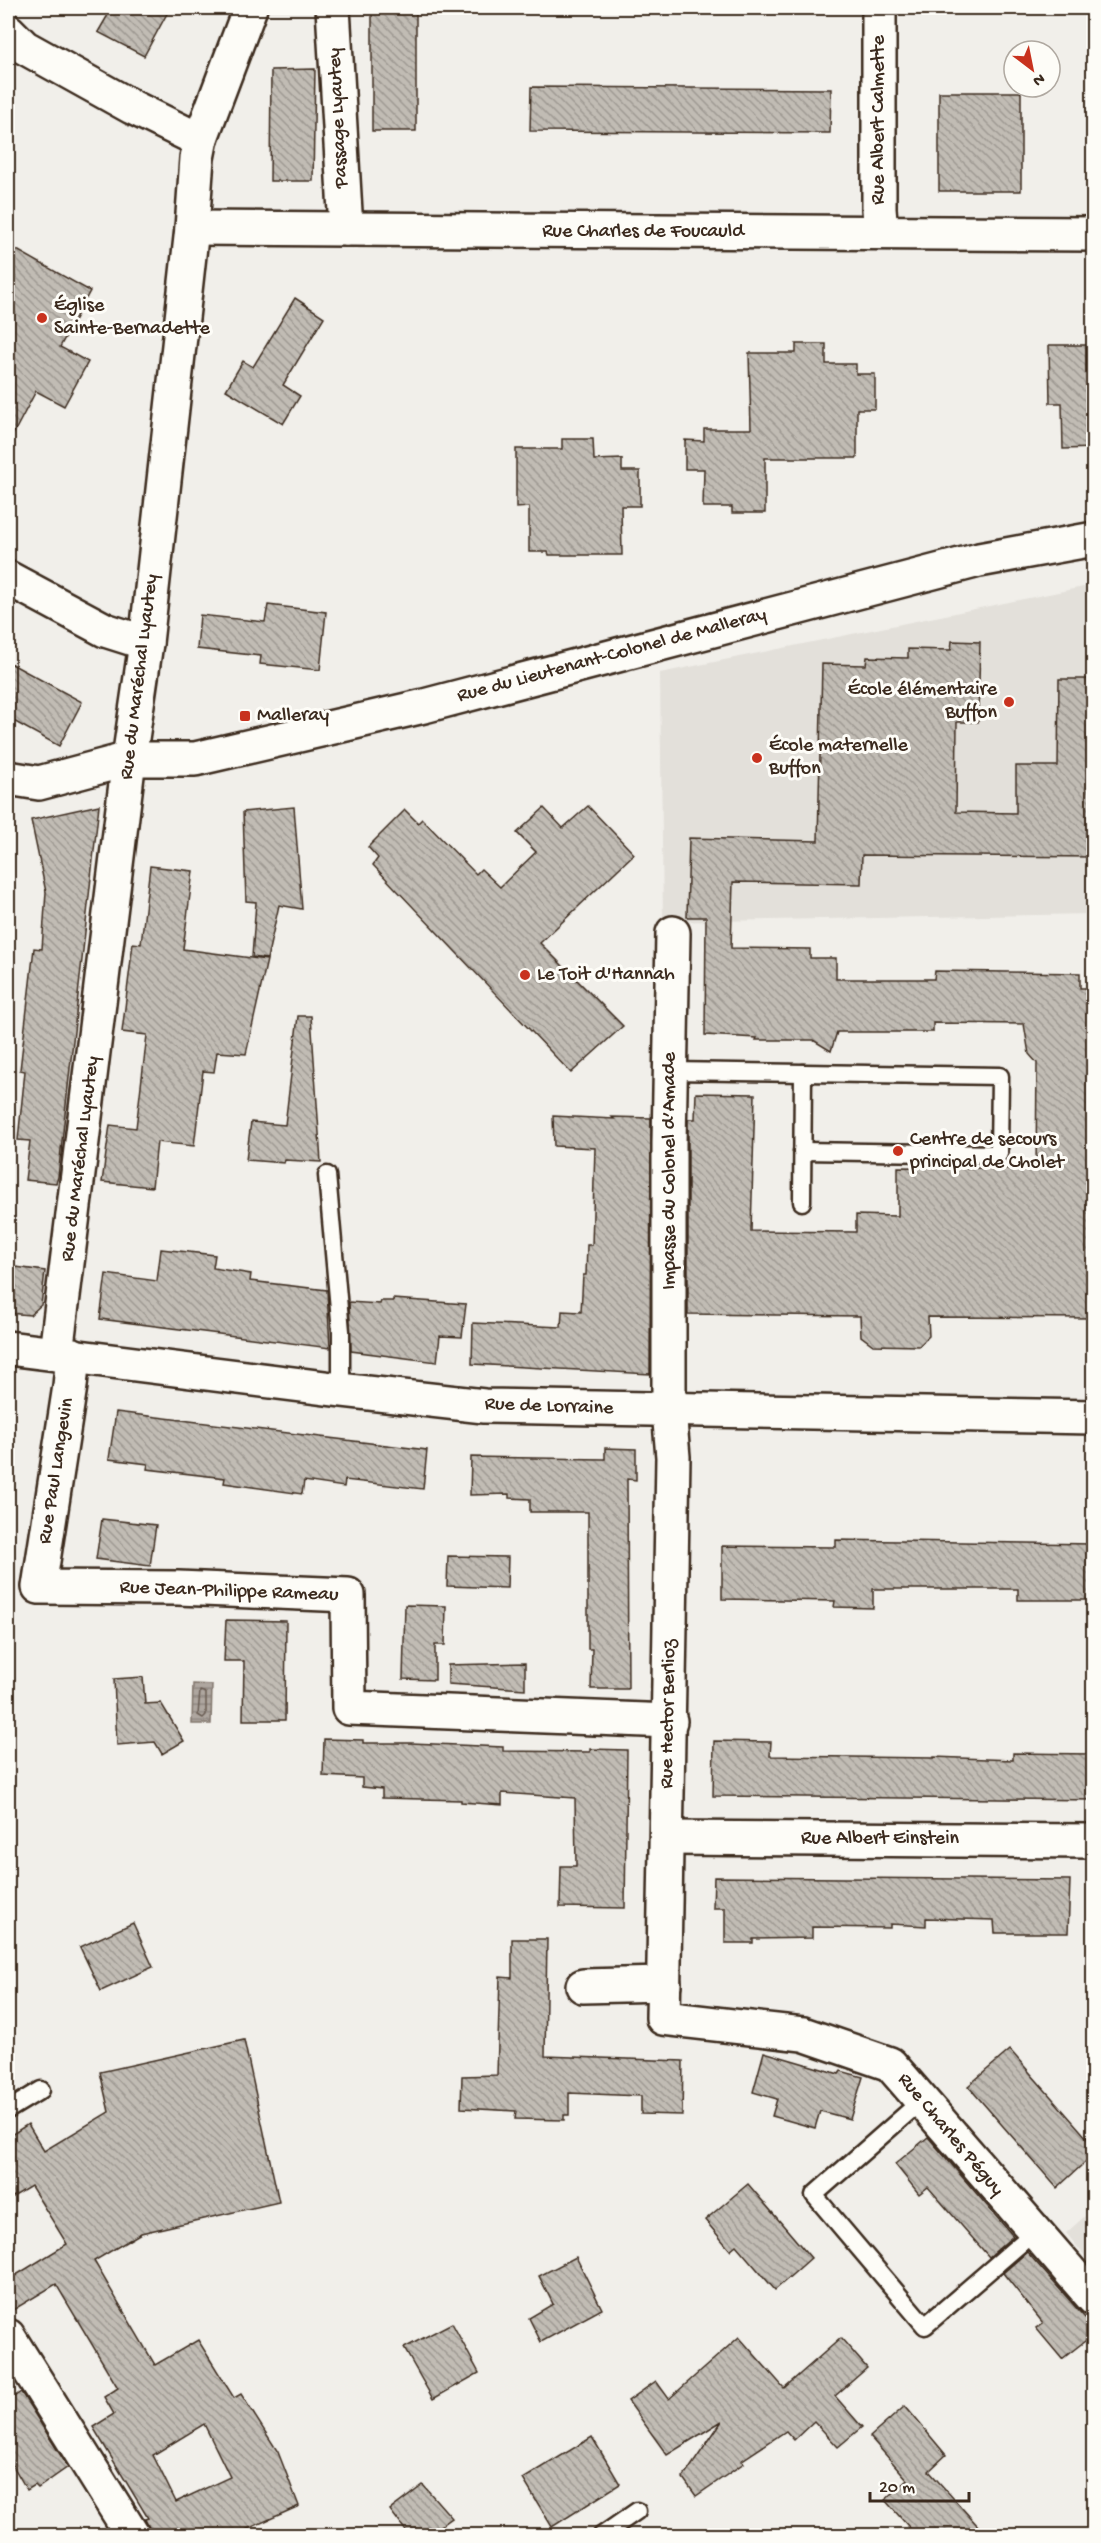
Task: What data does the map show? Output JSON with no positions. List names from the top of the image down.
{
  "streets": {
    "street": [
      "Passage Lyautey",
      "Rue Albert Calmette",
      "Rue Charles de Foucauld",
      "Rue du Lieutenant-Colonel de Malleray",
      "Rue du Maréchal Lyautey",
      "Impasse du Colonel d’Amade",
      "Rue de Lorraine",
      "Rue Paul Langevin",
      "Rue Jean-Philippe Rameau",
      "Rue Hector Berlioz",
      "Rue Albert Einstein",
      "Rue Charles Péguy"
    ]
  },
  "crossings": [
    ["Passage Lyautey", "Rue Charles de Foucauld"],
    ["Rue Albert Calmette", "Rue Charles de Foucauld"],
    ["Rue Charles de Foucauld", "Rue du Maréchal Lyautey"],
    ["Rue du Lieutenant-Colonel de Malleray", "Rue du Maréchal Lyautey"],
    ["Rue du Maréchal Lyautey", "Rue de Lorraine"],
    ["Rue du Maréchal Lyautey", "Rue Paul Langevin"],
    ["Impasse du Colonel d’Amade", "Rue de Lorraine"],
    ["Impasse du Colonel d’Amade", "Rue Hector Berlioz"],
    ["Rue de Lorraine", "Rue Paul Langevin"],
    ["Rue de Lorraine", "Rue Hector Berlioz"],
    ["Rue Paul Langevin", "Rue Jean-Philippe Rameau"],
    ["Rue Jean-Philippe Rameau", "Rue Hector Berlioz"],
    ["Rue Hector Berlioz", "Rue Albert Einstein"],
    ["Rue Hector Berlioz", "Rue Charles Péguy"]
  ],
  "places": {
    "other": [
      "Église Sainte-Bernadette",
      "École élémentaire Buffon",
      "École maternelle Buffon",
      "Le Toit d'Hannah",
      "Centre de secours principal de Cholet"
    ],
    "transit": ["Malleray"]
  },
  "scale_bar": "20 m",
  "north": "bottom right"
}
